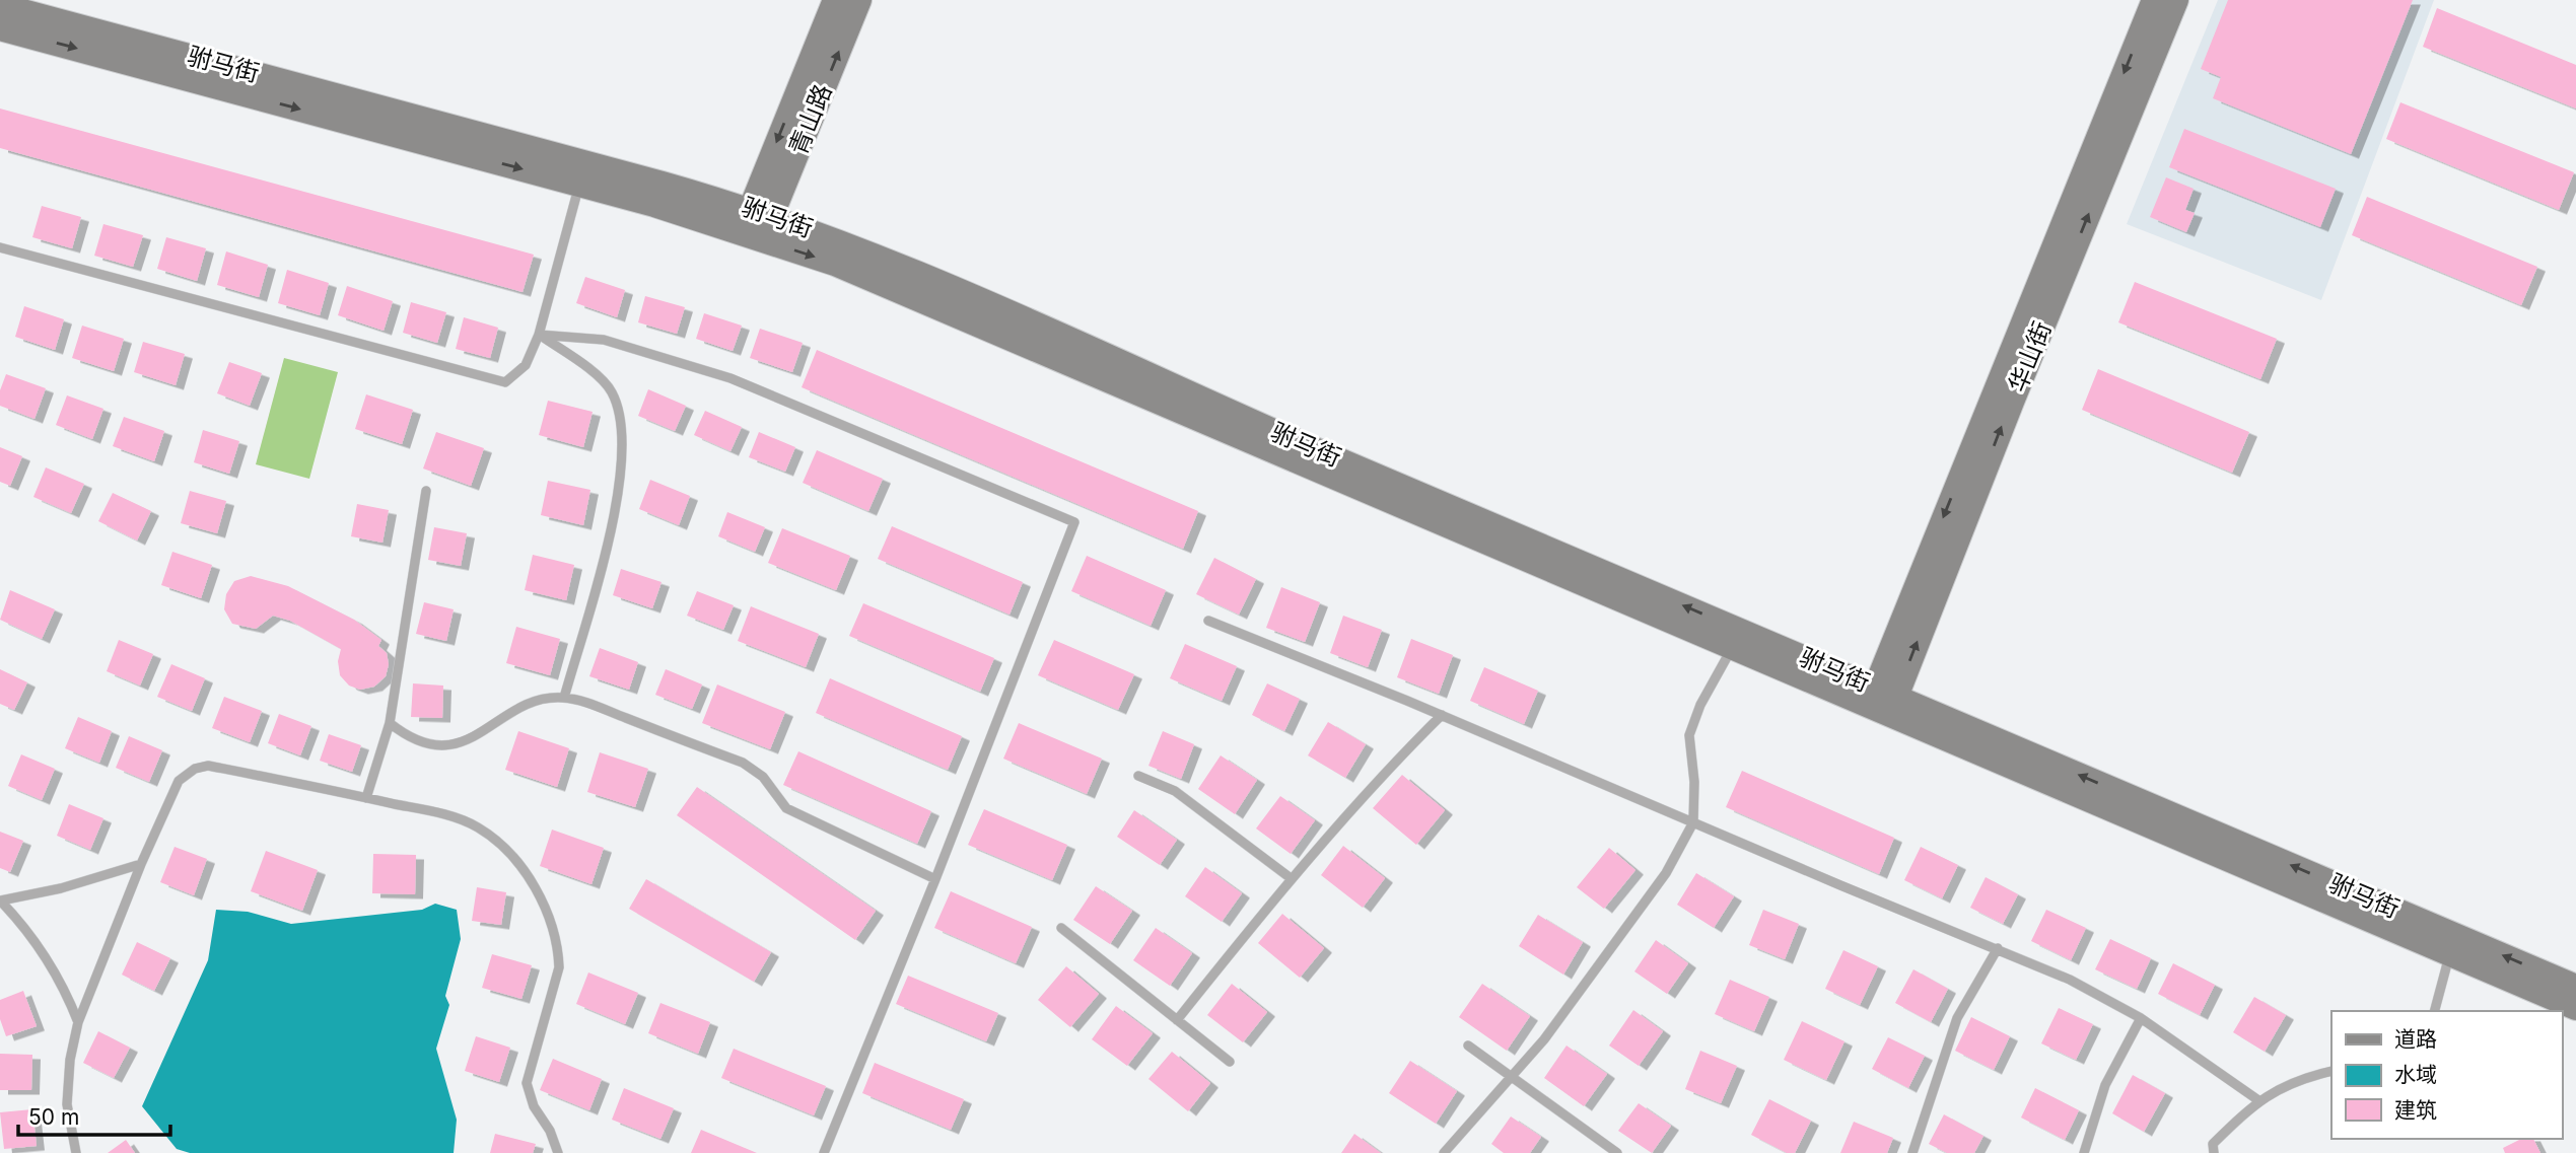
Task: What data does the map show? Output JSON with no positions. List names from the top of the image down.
{
  "streets": {
    "main road": ["驸马街", "青山路", "华山街"]
  },
  "crossings": [
    ["驸马街", "青山路"],
    ["驸马街", "华山街"]
  ],
  "legend": ["道路", "水域", "建筑"],
  "scale_bar": "50 m"
}
